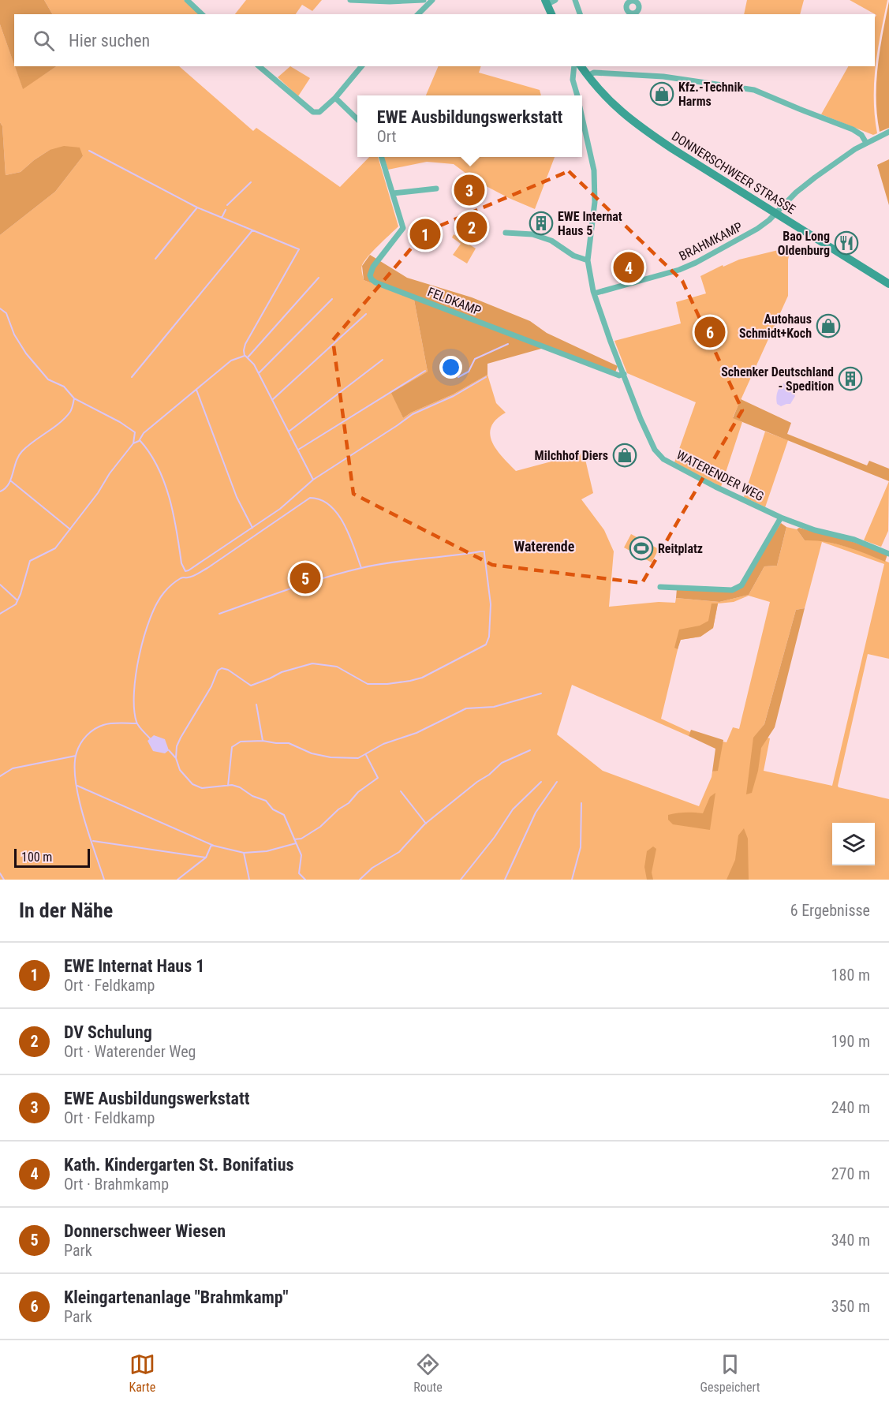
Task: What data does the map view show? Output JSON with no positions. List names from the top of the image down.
{
  "streets": {
    "main road": ["DONNERSCHWEER STRASSE"],
    "street": ["BRAHMKAMP", "FELDKAMP", "WATERENDER WEG"]
  },
  "crossings": [
    ["DONNERSCHWEER STRASSE", "BRAHMKAMP"],
    ["BRAHMKAMP", "WATERENDER WEG"],
    ["FELDKAMP", "WATERENDER WEG"]
  ],
  "districts": ["Waterende"],
  "places": {
    "shop": ["Kfz.-Technik Harms", "Autohaus Schmidt+Koch", "Milchhof Diers"],
    "building": ["EWE Internat Haus 5", "Schenker Deutschland - Spedition"],
    "restaurant": ["Bao Long Oldenburg"],
    "sports": ["Reitplatz"]
  },
  "scale_bar": "100 m",
  "page": {
    "search": "Hier suchen",
    "popup": ["EWE Ausbildungswerkstatt", "Ort"],
    "pins": [
      "3",
      "2",
      "1",
      "4",
      "6",
      "5"
    ],
    "scale": "100 m",
    "heading": ["In der Nähe", "6 Ergebnisse"],
    "list": [
      {
        "mark": "1",
        "name": "EWE Internat Haus 1",
        "note": "Ort · Feldkamp",
        "value": "180 m"
      },
      {
        "mark": "2",
        "name": "DV Schulung",
        "note": "Ort · Waterender Weg",
        "value": "190 m"
      },
      {
        "mark": "3",
        "name": "EWE Ausbildungswerkstatt",
        "note": "Ort · Feldkamp",
        "value": "240 m"
      },
      {
        "mark": "4",
        "name": "Kath. Kindergarten St. Bonifatius",
        "note": "Ort · Brahmkamp",
        "value": "270 m"
      },
      {
        "mark": "5",
        "name": "Donnerschweer Wiesen",
        "note": "Park",
        "value": "340 m"
      },
      {
        "mark": "6",
        "name": "Kleingartenanlage \"Brahmkamp\"",
        "note": "Park",
        "value": "350 m"
      }
    ],
    "nav": ["Karte", "Route", "Gespeichert"]
  }
}
